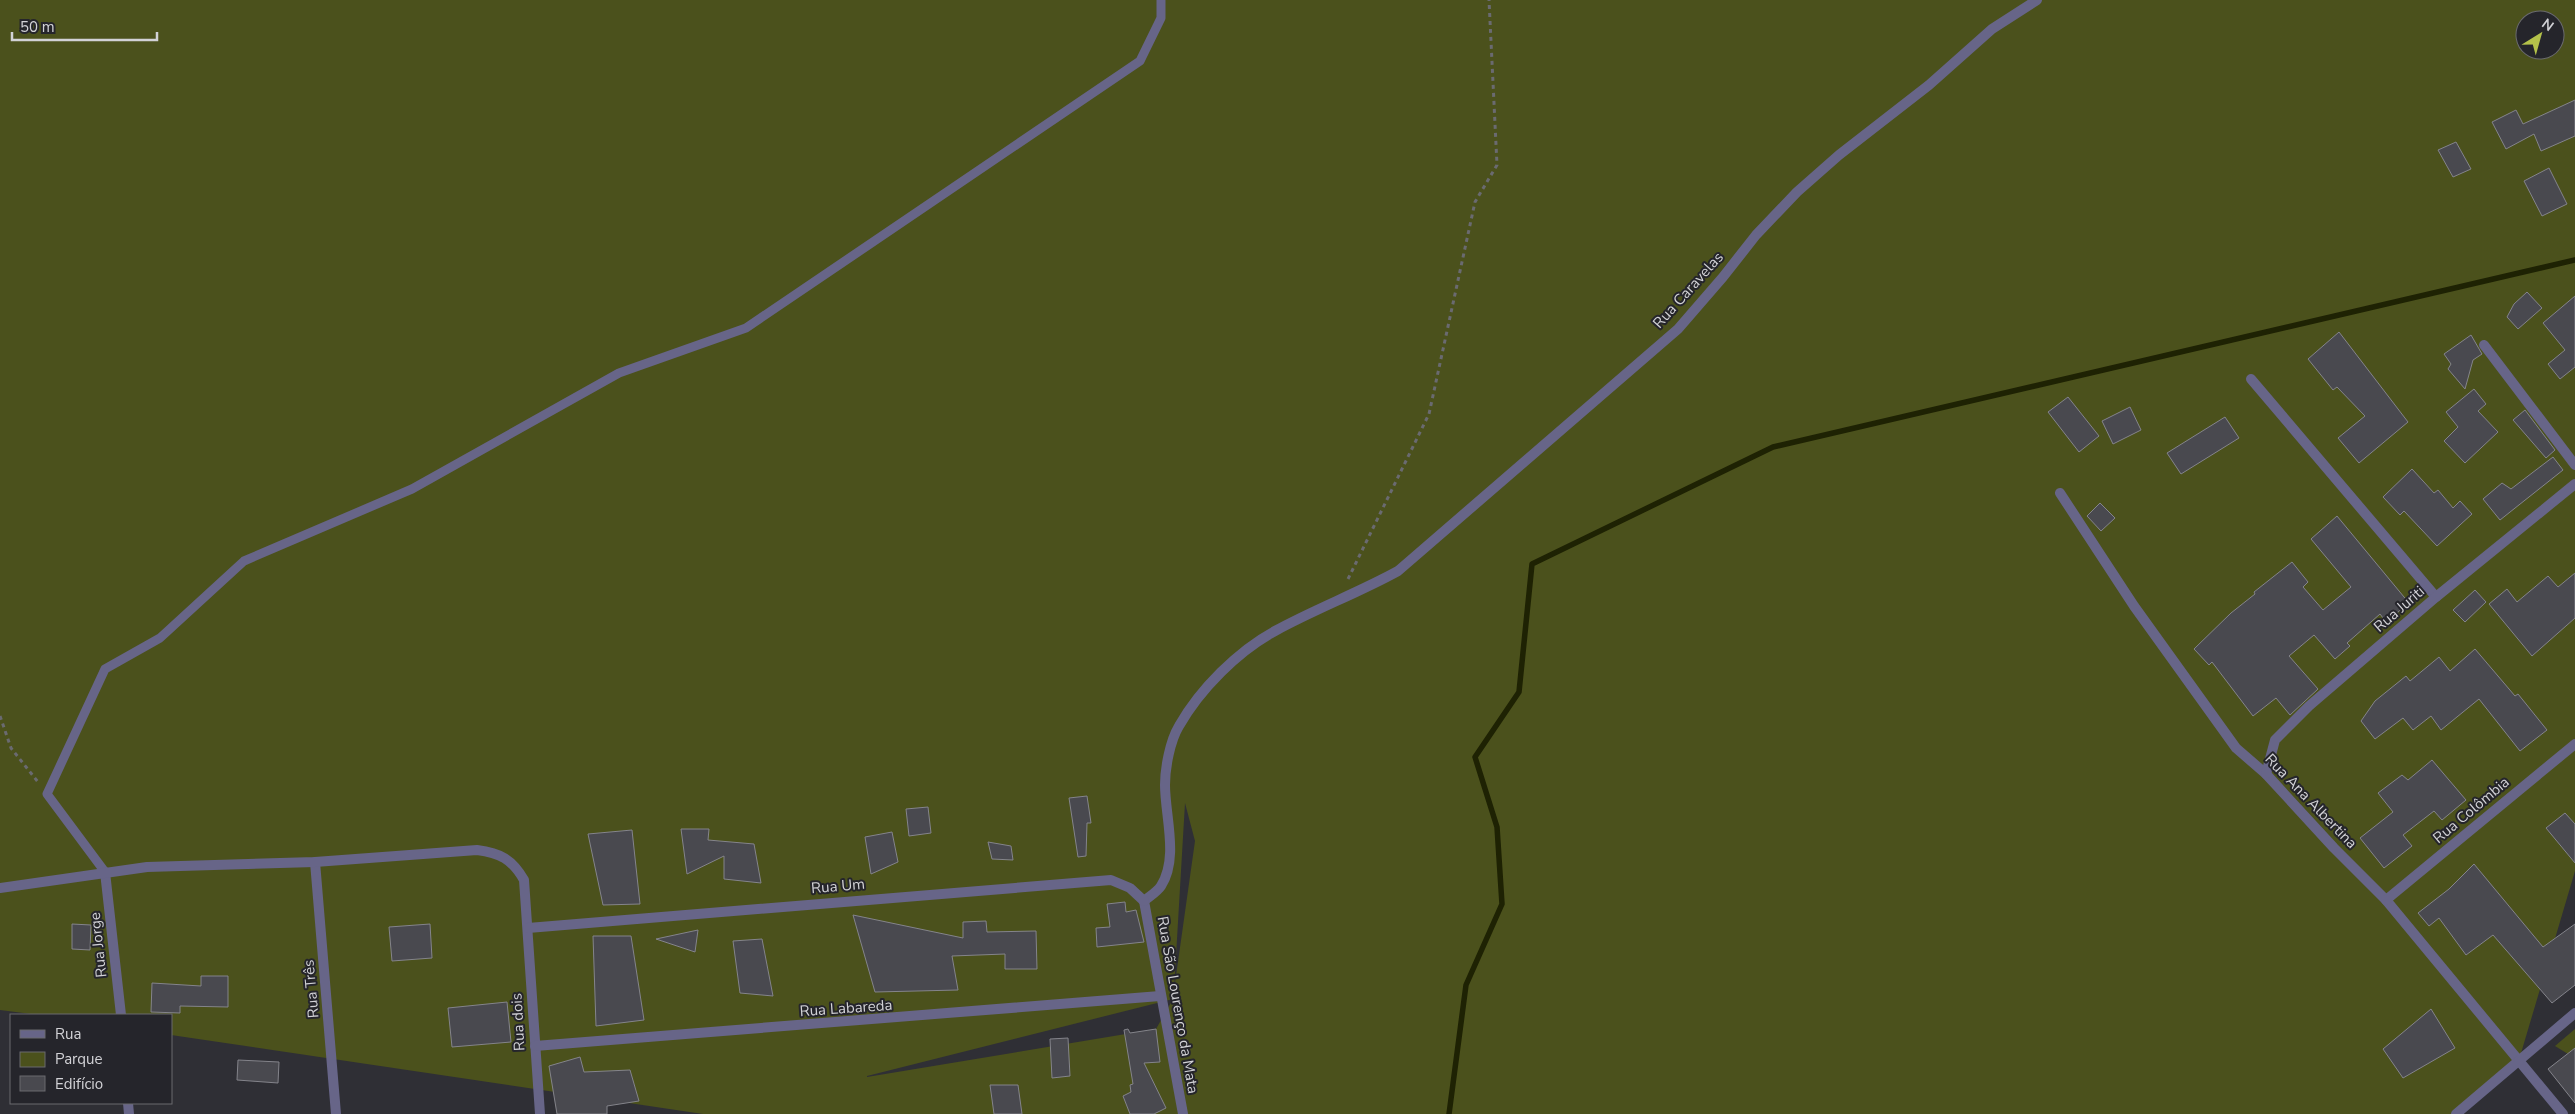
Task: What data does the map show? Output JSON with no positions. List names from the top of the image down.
{
  "streets": {
    "street": [
      "Rua Caravelas",
      "Rua Juriti",
      "Rua Ana Albertina",
      "Rua Colômbia",
      "Rua Um",
      "Rua Jorge",
      "Rua Três",
      "Rua São Lourenço da Mata",
      "Rua Labareda",
      "Rua dois"
    ]
  },
  "crossings": [
    ["Rua Caravelas", "Rua Um"],
    ["Rua Caravelas", "Rua São Lourenço da Mata"],
    ["Rua Juriti", "Rua Ana Albertina"],
    ["Rua Ana Albertina", "Rua Colômbia"],
    ["Rua Um", "Rua São Lourenço da Mata"],
    ["Rua Um", "Rua dois"],
    ["Rua Jorge", "Rua dois"],
    ["Rua Três", "Rua dois"],
    ["Rua São Lourenço da Mata", "Rua Labareda"],
    ["Rua Labareda", "Rua dois"]
  ],
  "legend": ["Rua", "Parque", "Edifício"],
  "scale_bar": "50 m",
  "north": "top right"
}
